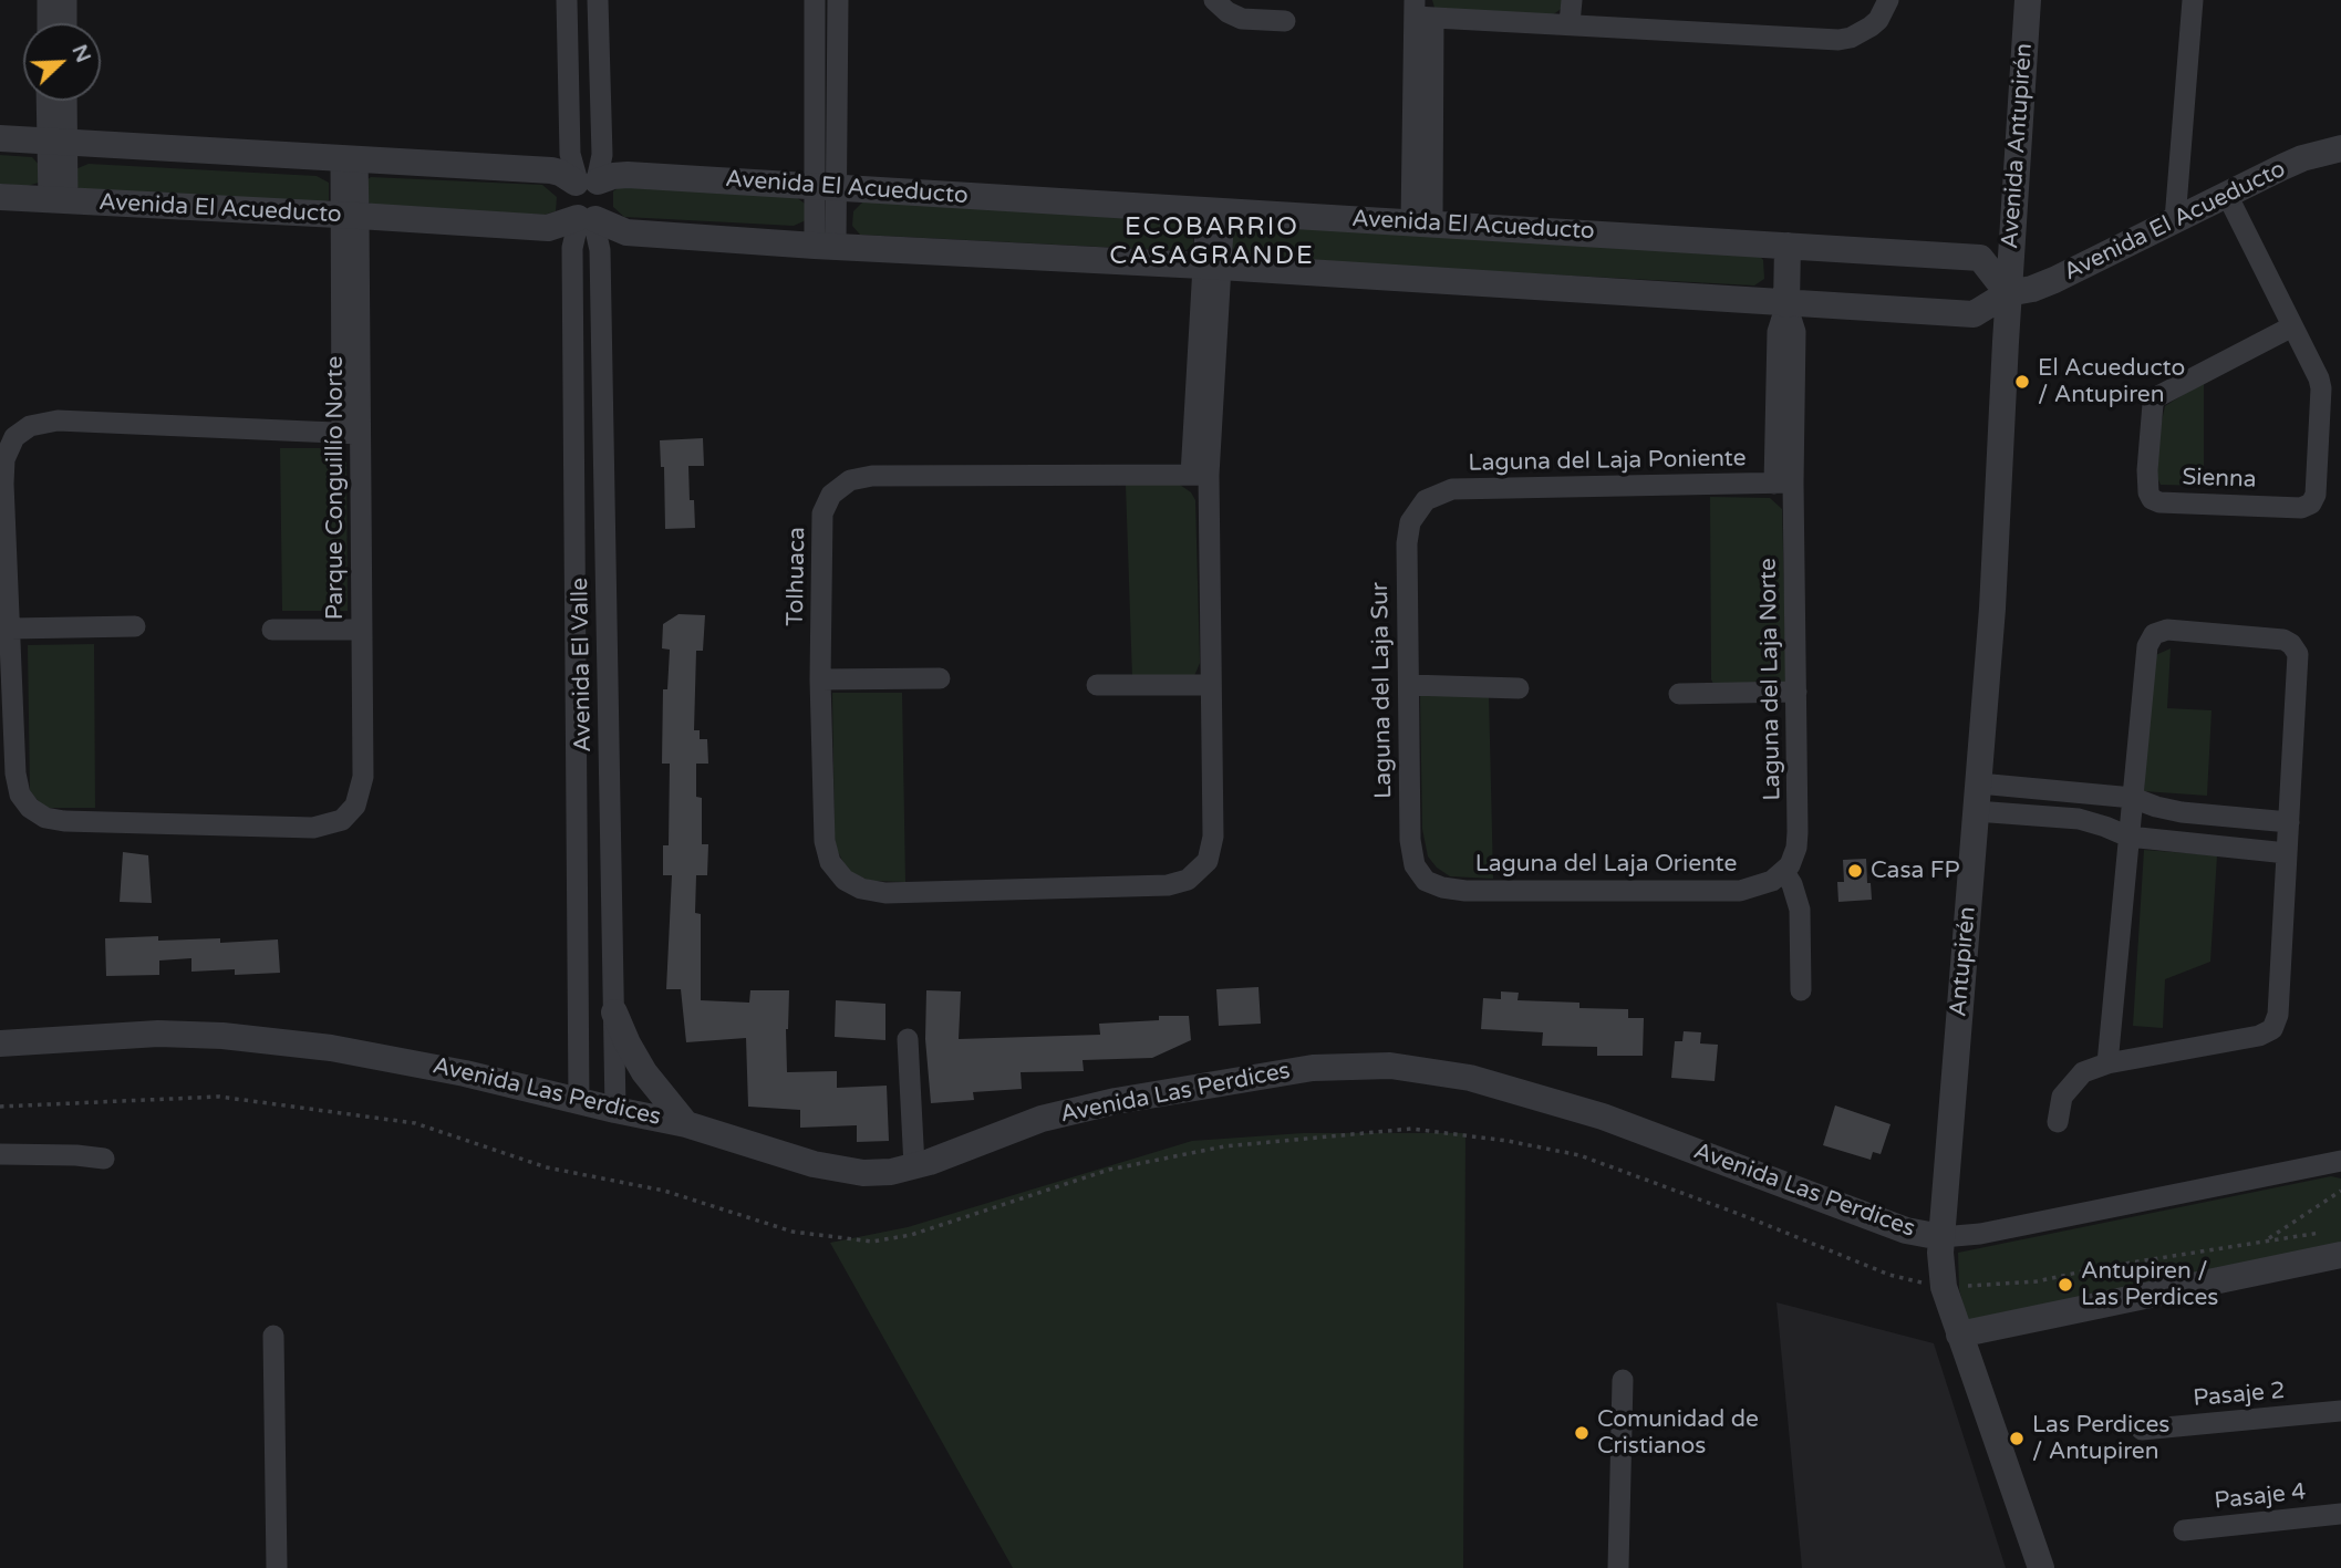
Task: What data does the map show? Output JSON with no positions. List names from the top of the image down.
{
  "streets": {
    "street": [
      "Avenida Antupirén",
      "Avenida El Acueducto",
      "Laguna del Laja Poniente",
      "Sienna",
      "Parque Conguillío Norte",
      "Tolhuaca",
      "Avenida El Valle",
      "Laguna del Laja Norte",
      "Laguna del Laja Sur",
      "Laguna del Laja Oriente",
      "Antupirén",
      "Avenida Las Perdices",
      "Pasaje 2",
      "Pasaje 4"
    ]
  },
  "crossings": [
    ["Avenida Antupirén", "Avenida El Acueducto"],
    ["Avenida Antupirén", "Antupirén"],
    ["Avenida El Acueducto", "Sienna"],
    ["Avenida El Acueducto", "Parque Conguillío Norte"],
    ["Avenida El Acueducto", "Avenida El Valle"],
    ["Avenida El Acueducto", "Laguna del Laja Norte"],
    ["Avenida El Acueducto", "Antupirén"],
    ["Laguna del Laja Poniente", "Laguna del Laja Norte"],
    ["Laguna del Laja Poniente", "Laguna del Laja Sur"],
    ["Avenida El Valle", "Avenida Las Perdices"],
    ["Laguna del Laja Norte", "Laguna del Laja Oriente"],
    ["Laguna del Laja Sur", "Laguna del Laja Oriente"],
    ["Antupirén", "Avenida Las Perdices"]
  ],
  "districts": ["ECOBARRIO CASAGRANDE"],
  "places": [
    "El Acueducto / Antupiren",
    "Casa FP",
    "Antupiren / Las Perdices",
    "Comunidad de Cristianos",
    "Las Perdices / Antupiren"
  ],
  "north": "top right"
}
